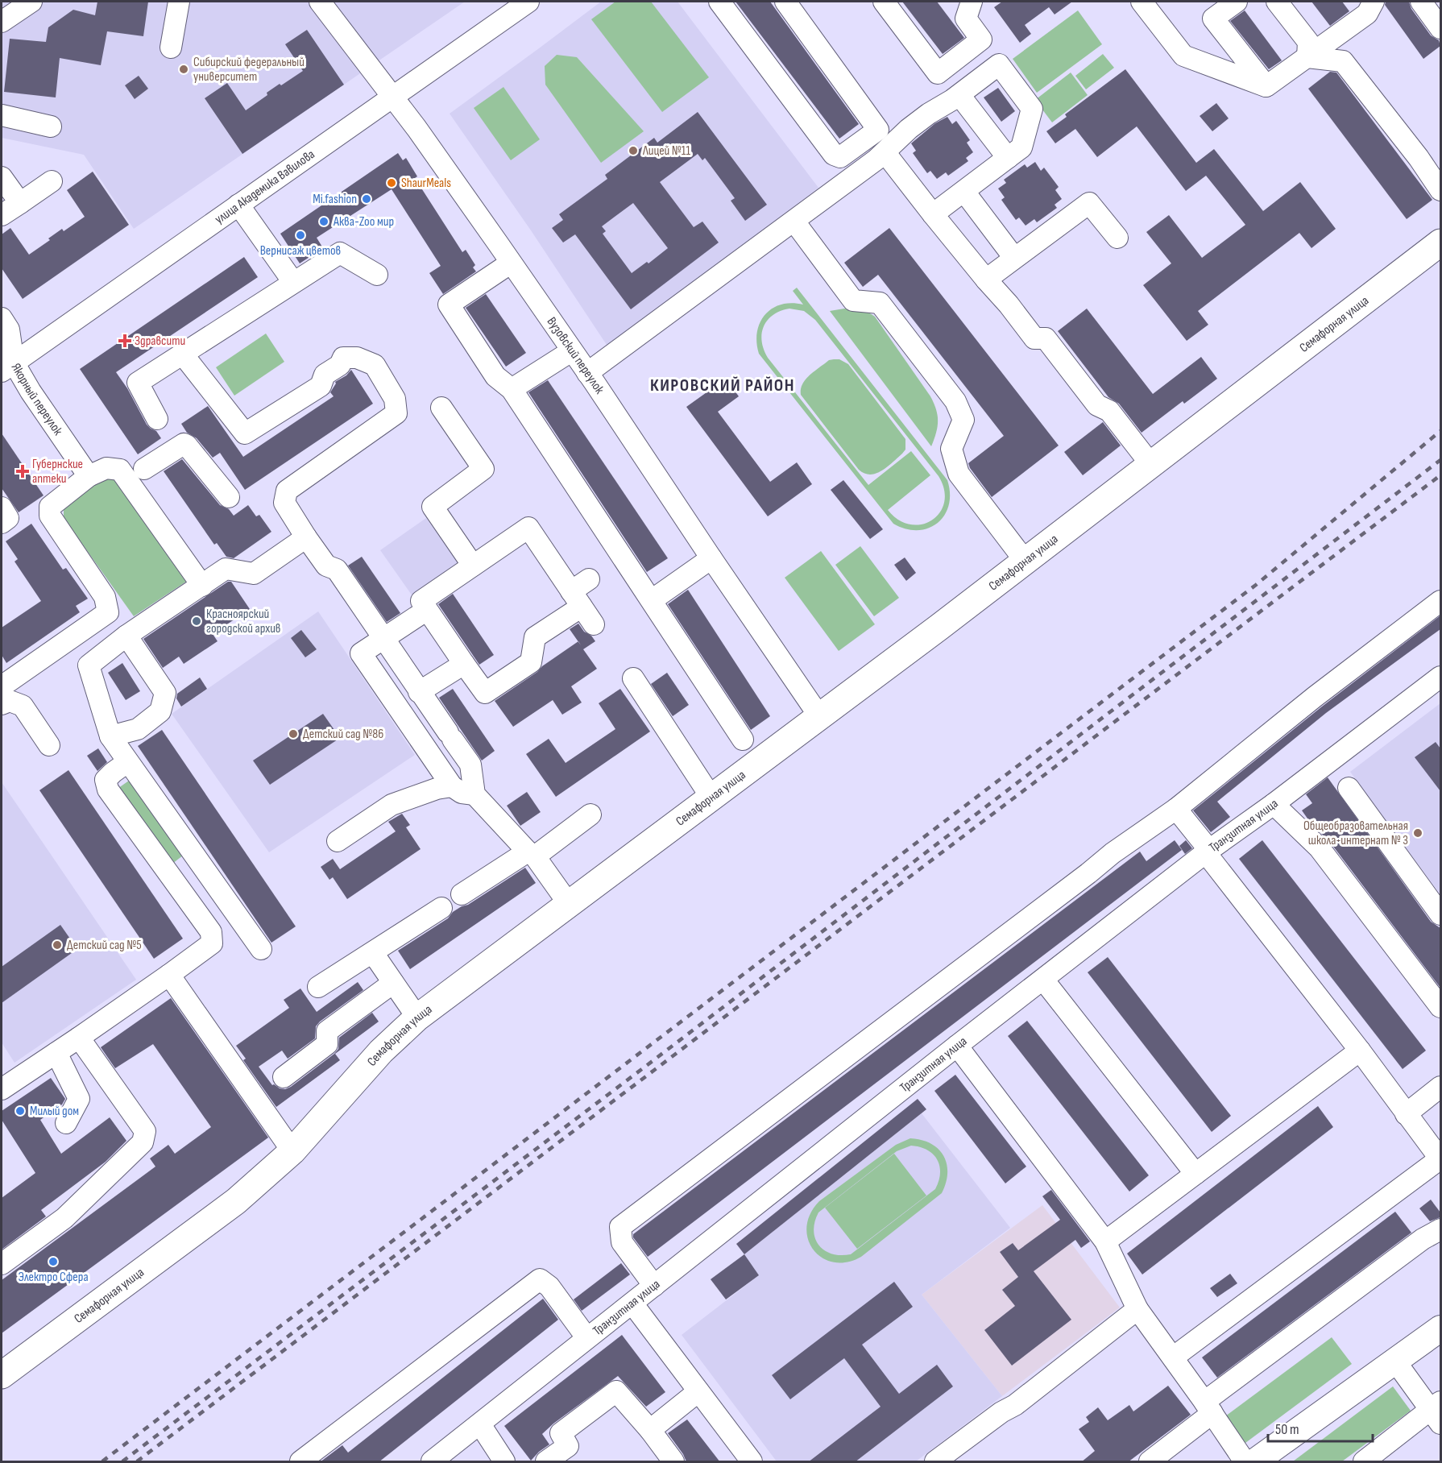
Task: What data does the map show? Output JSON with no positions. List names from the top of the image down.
{
  "streets": {
    "highway": ["Семафорная улица"],
    "street": [
      "улица Академика Вавилова",
      "Вузовский переулок",
      "Якорный переулок",
      "Транзитная улица"
    ]
  },
  "crossings": [
    ["улица Академика Вавилова", "Вузовский переулок"],
    ["улица Академика Вавилова", "Якорный переулок"],
    ["Семафорная улица", "Вузовский переулок"]
  ],
  "districts": ["КИРОВСКИЙ РАЙОН"],
  "places": {
    "other": [
      "Сибирский федеральный университет",
      "Лицей №11",
      "ShаurMeals",
      "Mi.fashion",
      "Аква-Zoo мир",
      "Вернисаж цветов",
      "Красноярский городской архив",
      "Детский сад №86",
      "Общеобразовательная школа-интернат № 3",
      "Детский сад №5",
      "Милый дом",
      "Электро Сфера"
    ],
    "health": ["Здравсити", "Губернские аптеки"]
  },
  "scale_bar": "50 m"
}
